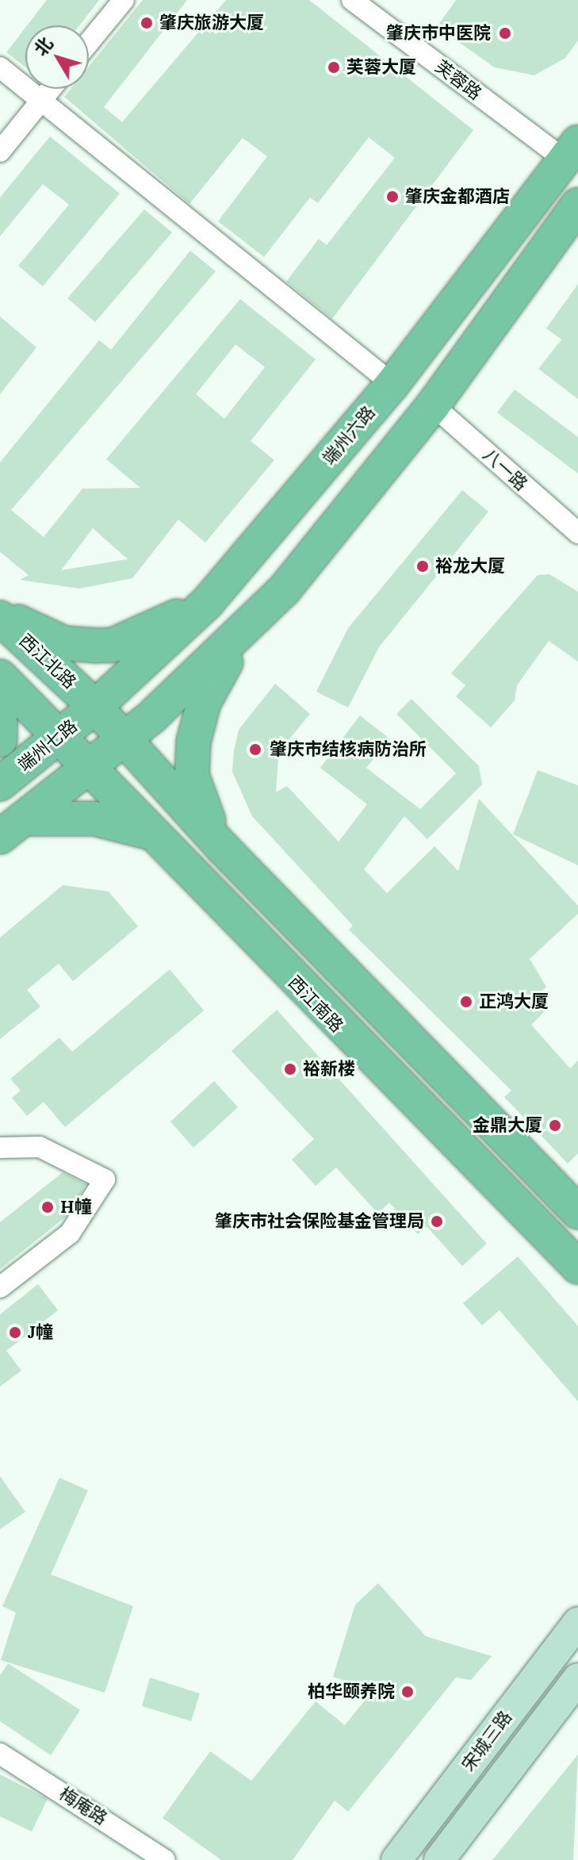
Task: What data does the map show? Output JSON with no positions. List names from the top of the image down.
{
  "streets": {
    "main road": [
      "端州六路",
      "西江北路",
      "端州七路",
      "西江南路",
      "宋城三路"
    ],
    "street": ["芙蓉路", "八一路", "梅庵路"]
  },
  "crossings": [
    ["芙蓉路", "端州六路"],
    ["端州六路", "西江北路"],
    ["端州六路", "端州七路"],
    ["西江北路", "端州七路"],
    ["端州七路", "西江南路"]
  ],
  "places": [
    "肇庆旅游大厦",
    "肇庆市中医院",
    "芙蓉大厦",
    "肇庆金都酒店",
    "裕龙大厦",
    "肇庆市结核病防治所",
    "正鸿大厦",
    "裕新楼",
    "金鼎大厦",
    "H幢",
    "肇庆市社会保险基金管理局",
    "J幢",
    "柏华颐养院"
  ],
  "north": "top left"
}
